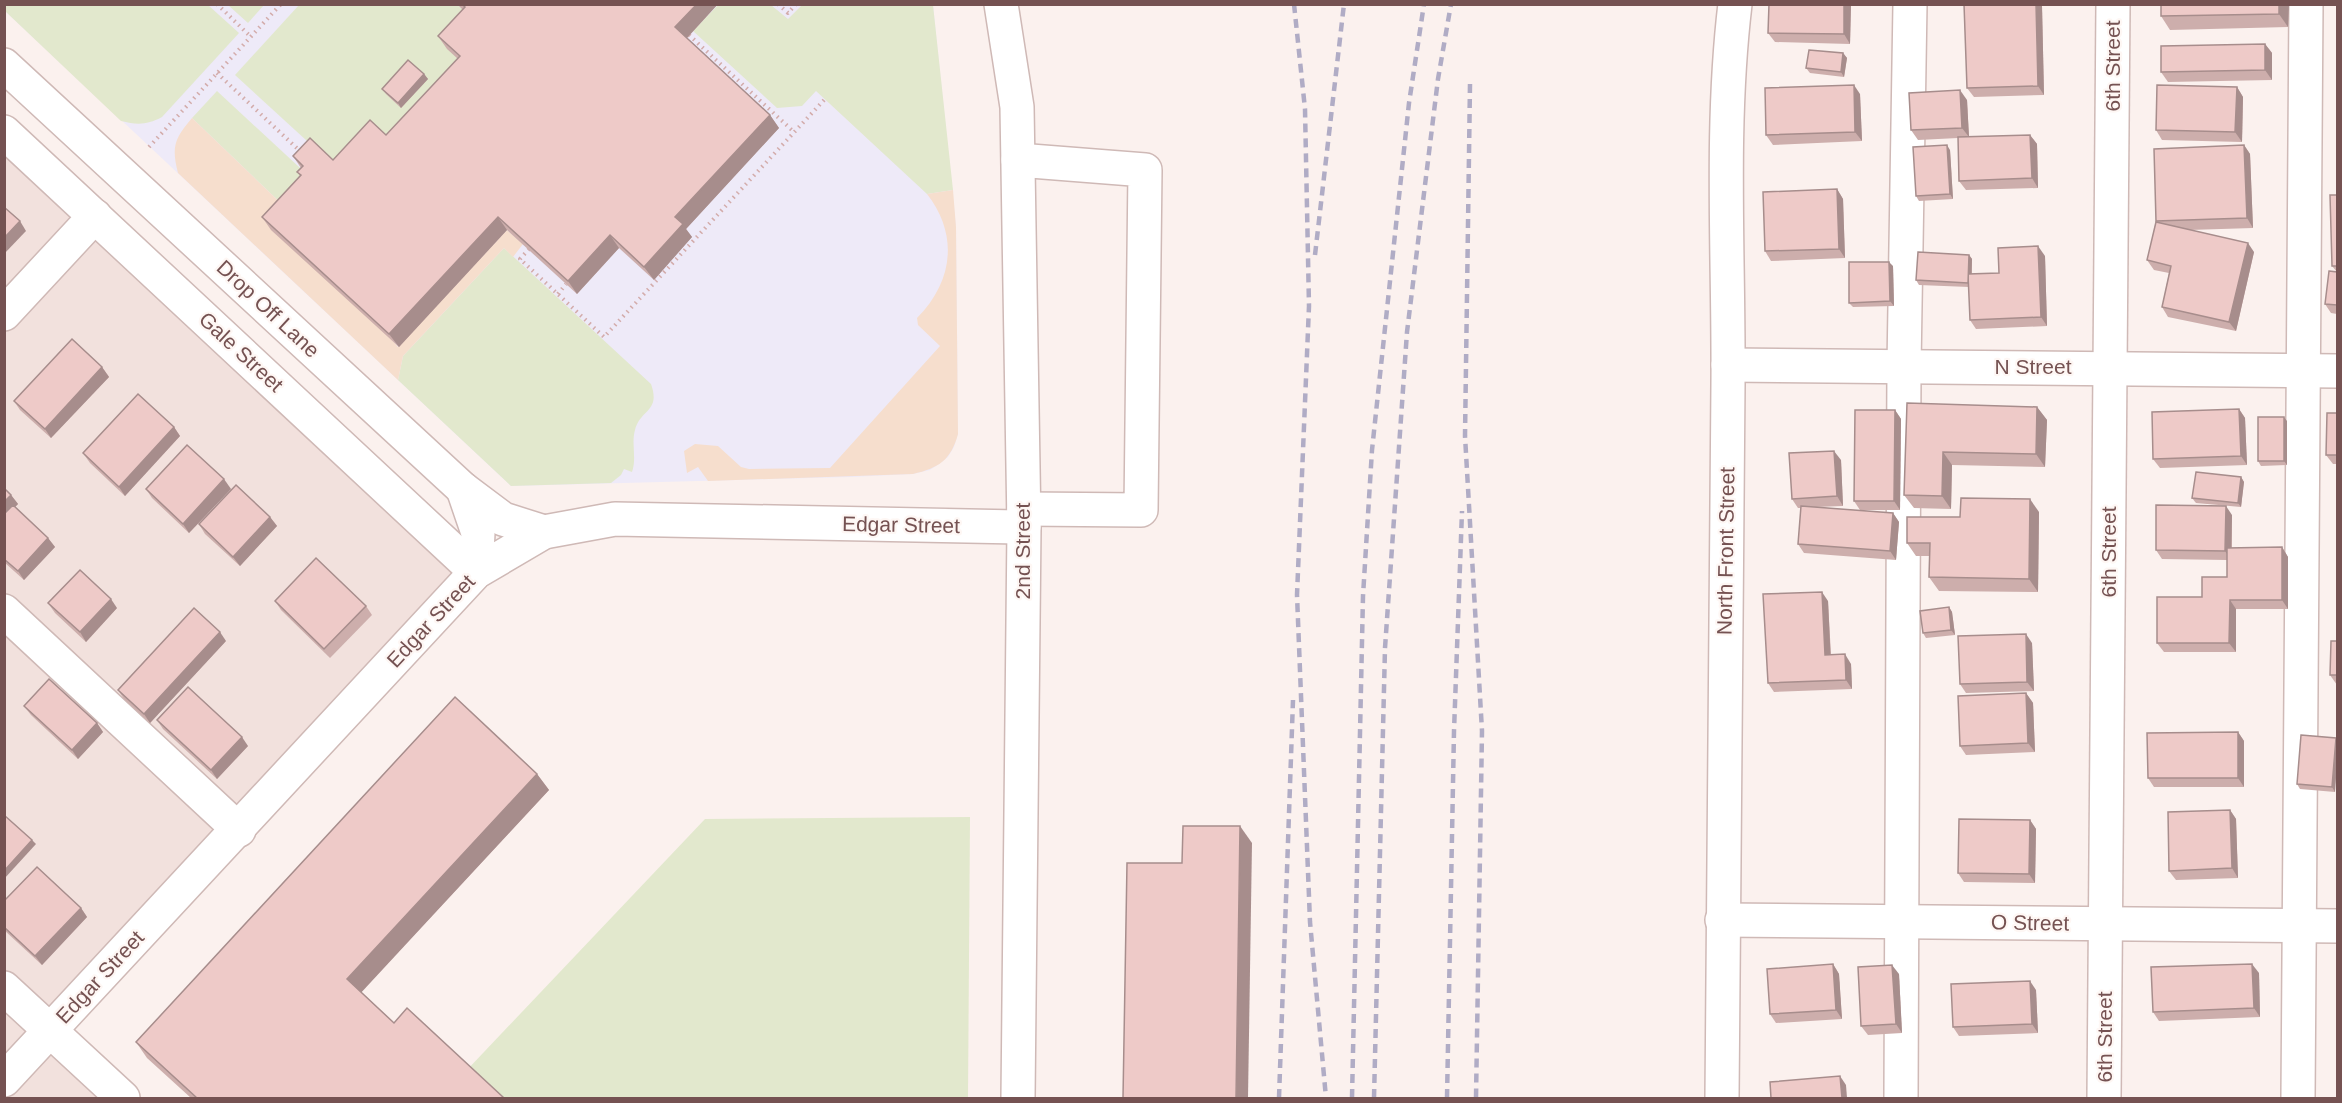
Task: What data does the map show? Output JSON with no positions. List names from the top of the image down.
{
  "streets": {
    "street": [
      "6th Street",
      "Drop Off Lane",
      "Gale Street",
      "N Street",
      "Edgar Street",
      "2nd Street",
      "North Front Street",
      "O Street"
    ]
  },
  "crossings": [
    ["6th Street", "N Street"],
    ["6th Street", "O Street"],
    ["Drop Off Lane", "Edgar Street"],
    ["Gale Street", "Edgar Street"],
    ["N Street", "North Front Street"],
    ["Edgar Street", "2nd Street"],
    ["North Front Street", "O Street"]
  ]
}
